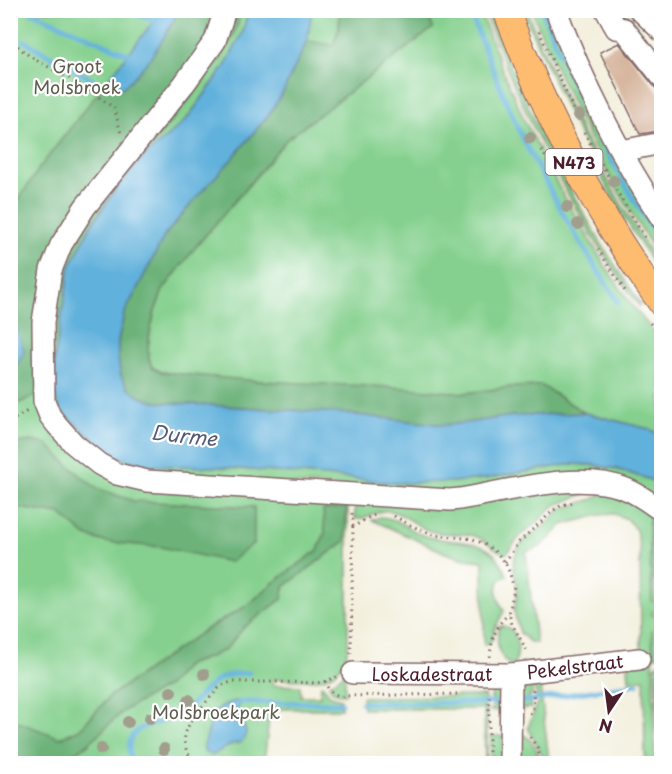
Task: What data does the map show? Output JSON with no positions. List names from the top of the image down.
{
  "streets": {
    "main road": ["N473"],
    "street": ["Pekelstraat", "Loskadestraat"]
  },
  "crossings": [
    ["Pekelstraat", "Loskadestraat"]
  ],
  "water": ["Durme"],
  "parks": ["Groot Molsbroek", "Molsbroekpark"],
  "north": "bottom"
}
